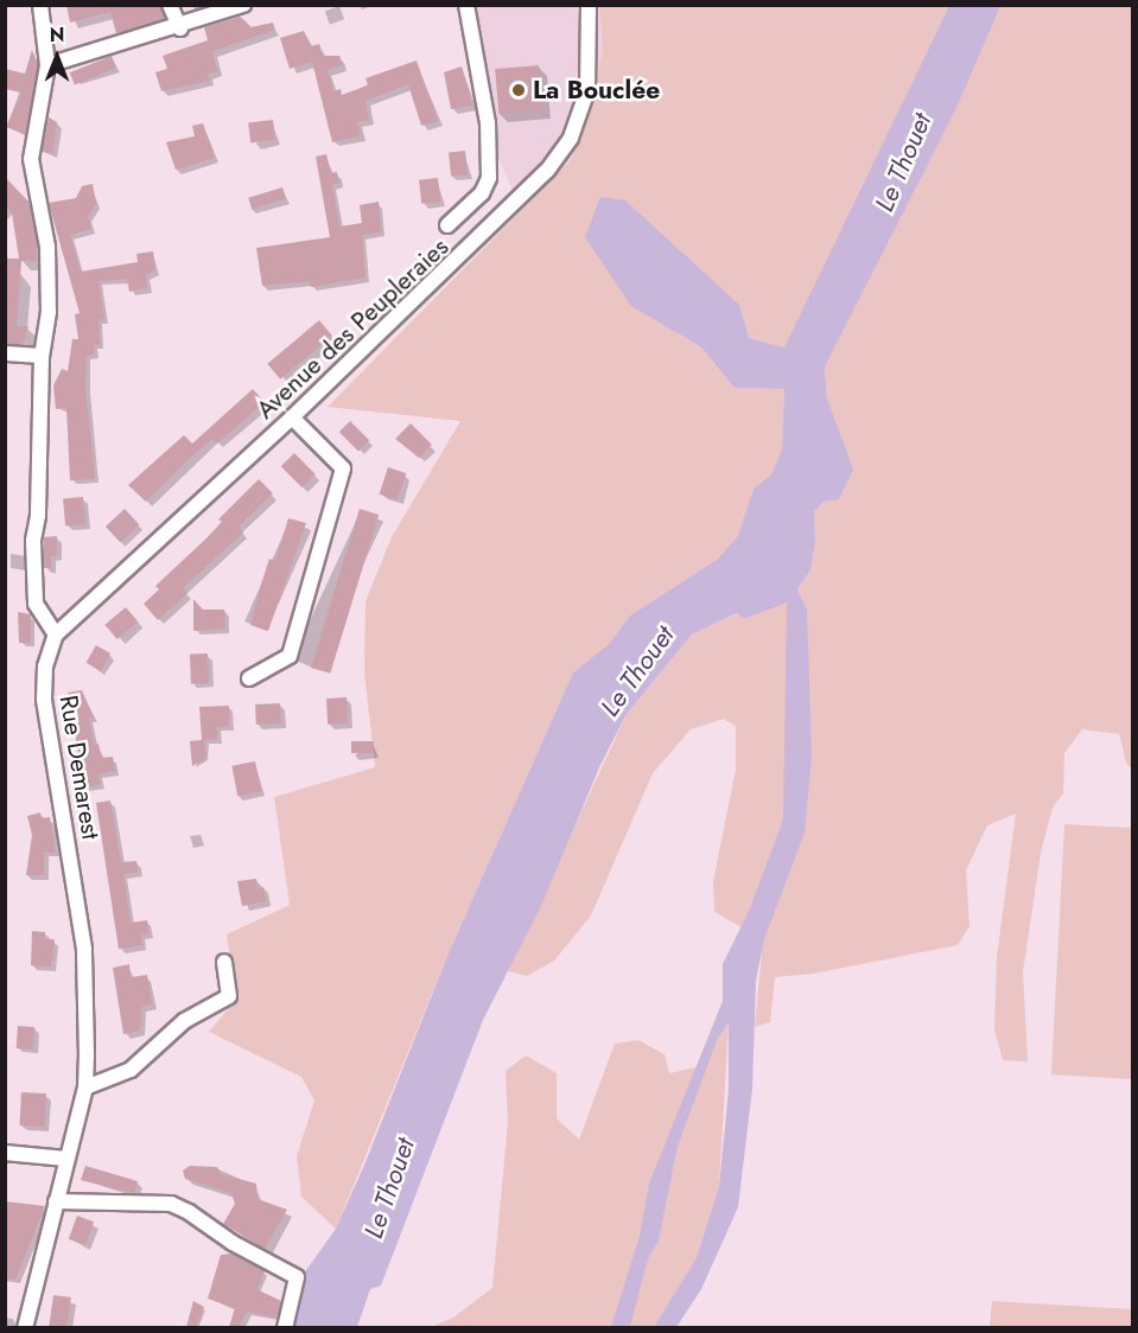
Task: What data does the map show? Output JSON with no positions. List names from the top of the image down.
{
  "streets": {
    "street": ["Avenue des Peupleraies", "Rue Demarest"]
  },
  "crossings": [
    ["Avenue des Peupleraies", "Rue Demarest"]
  ],
  "water": ["Le Thouet"],
  "places": ["La Bouclée"],
  "north": "top"
}
